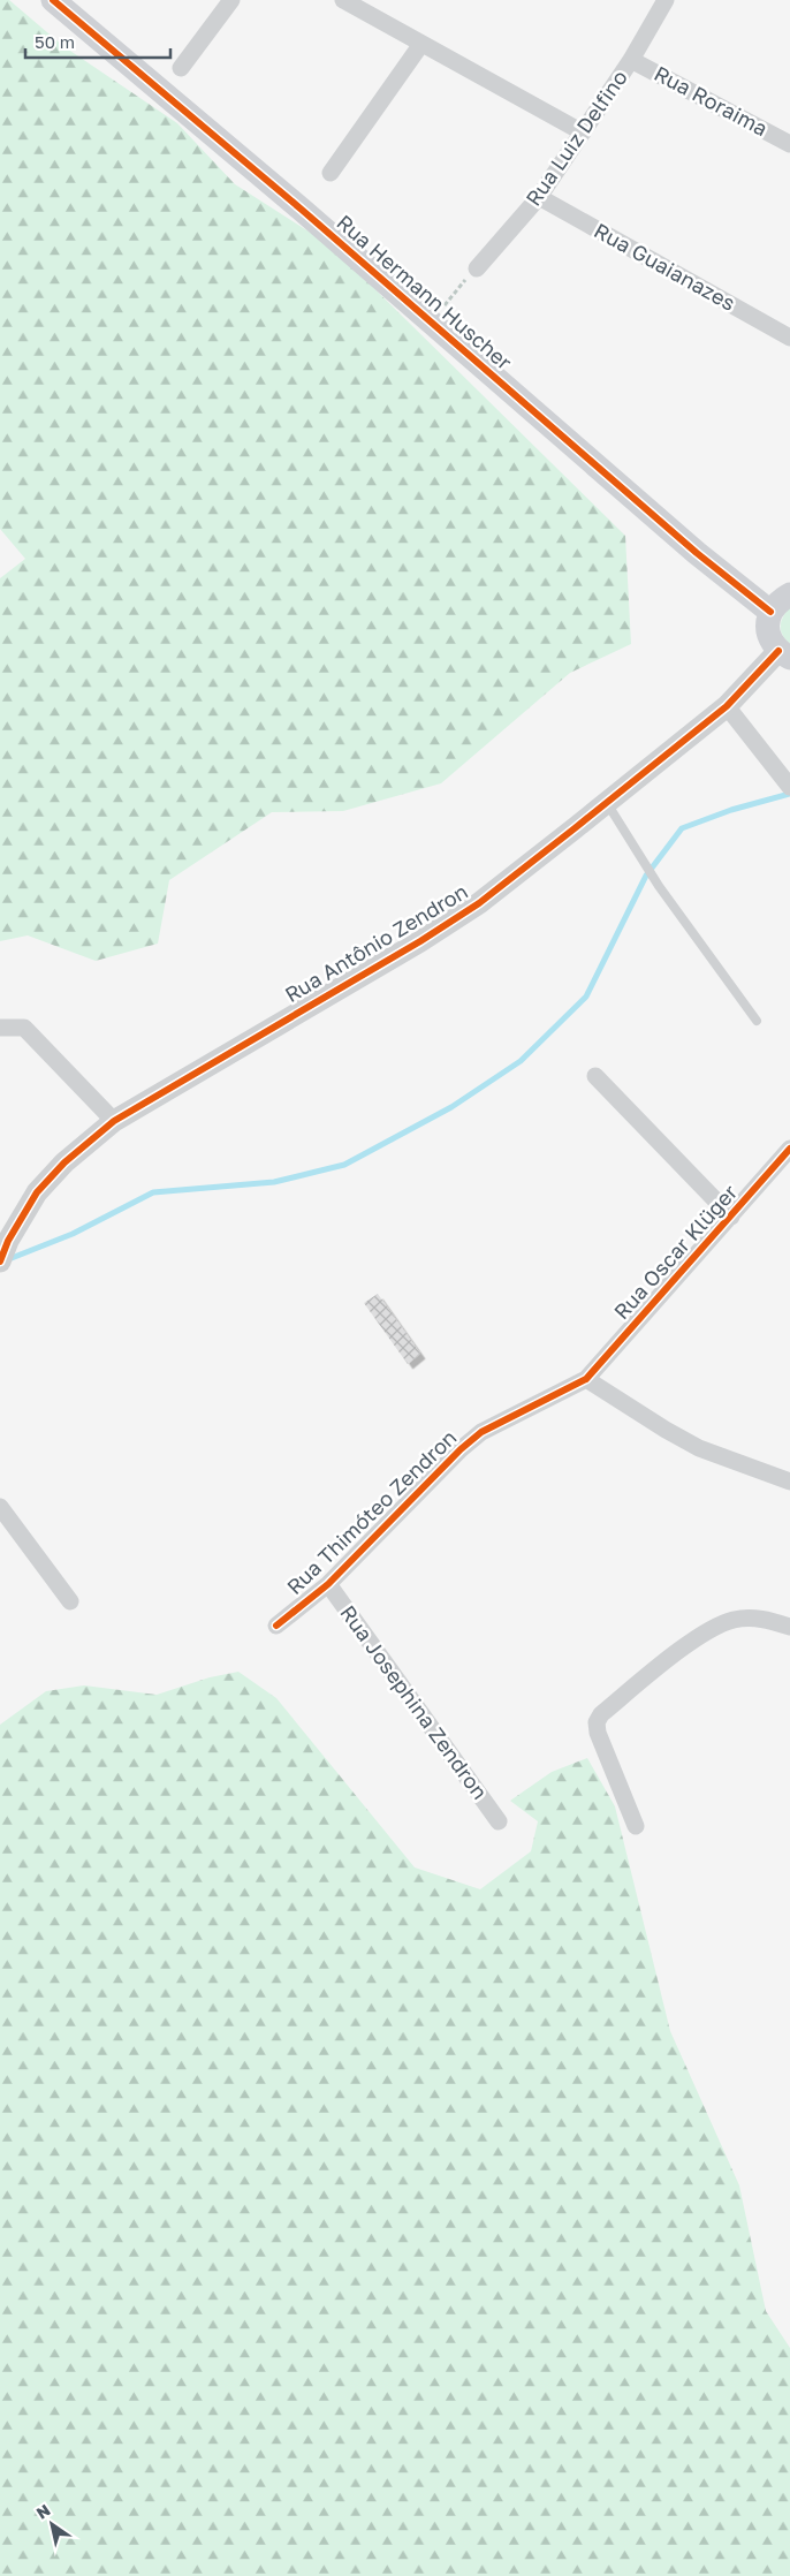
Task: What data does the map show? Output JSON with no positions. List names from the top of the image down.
{
  "streets": {
    "main road": ["Rua Hermann Huscher"],
    "street": [
      "Rua Roraima",
      "Rua Luiz Delfino",
      "Rua Guaianazes",
      "Rua Antônio Zendron",
      "Rua Oscar Klüger",
      "Rua Thimóteo Zendron",
      "Rua Josephina Zendron"
    ]
  },
  "crossings": [
    ["Rua Roraima", "Rua Luiz Delfino"],
    ["Rua Luiz Delfino", "Rua Guaianazes"],
    ["Rua Oscar Klüger", "Rua Thimóteo Zendron"],
    ["Rua Thimóteo Zendron", "Rua Josephina Zendron"]
  ],
  "scale_bar": "50 m",
  "north": "top left"
}
